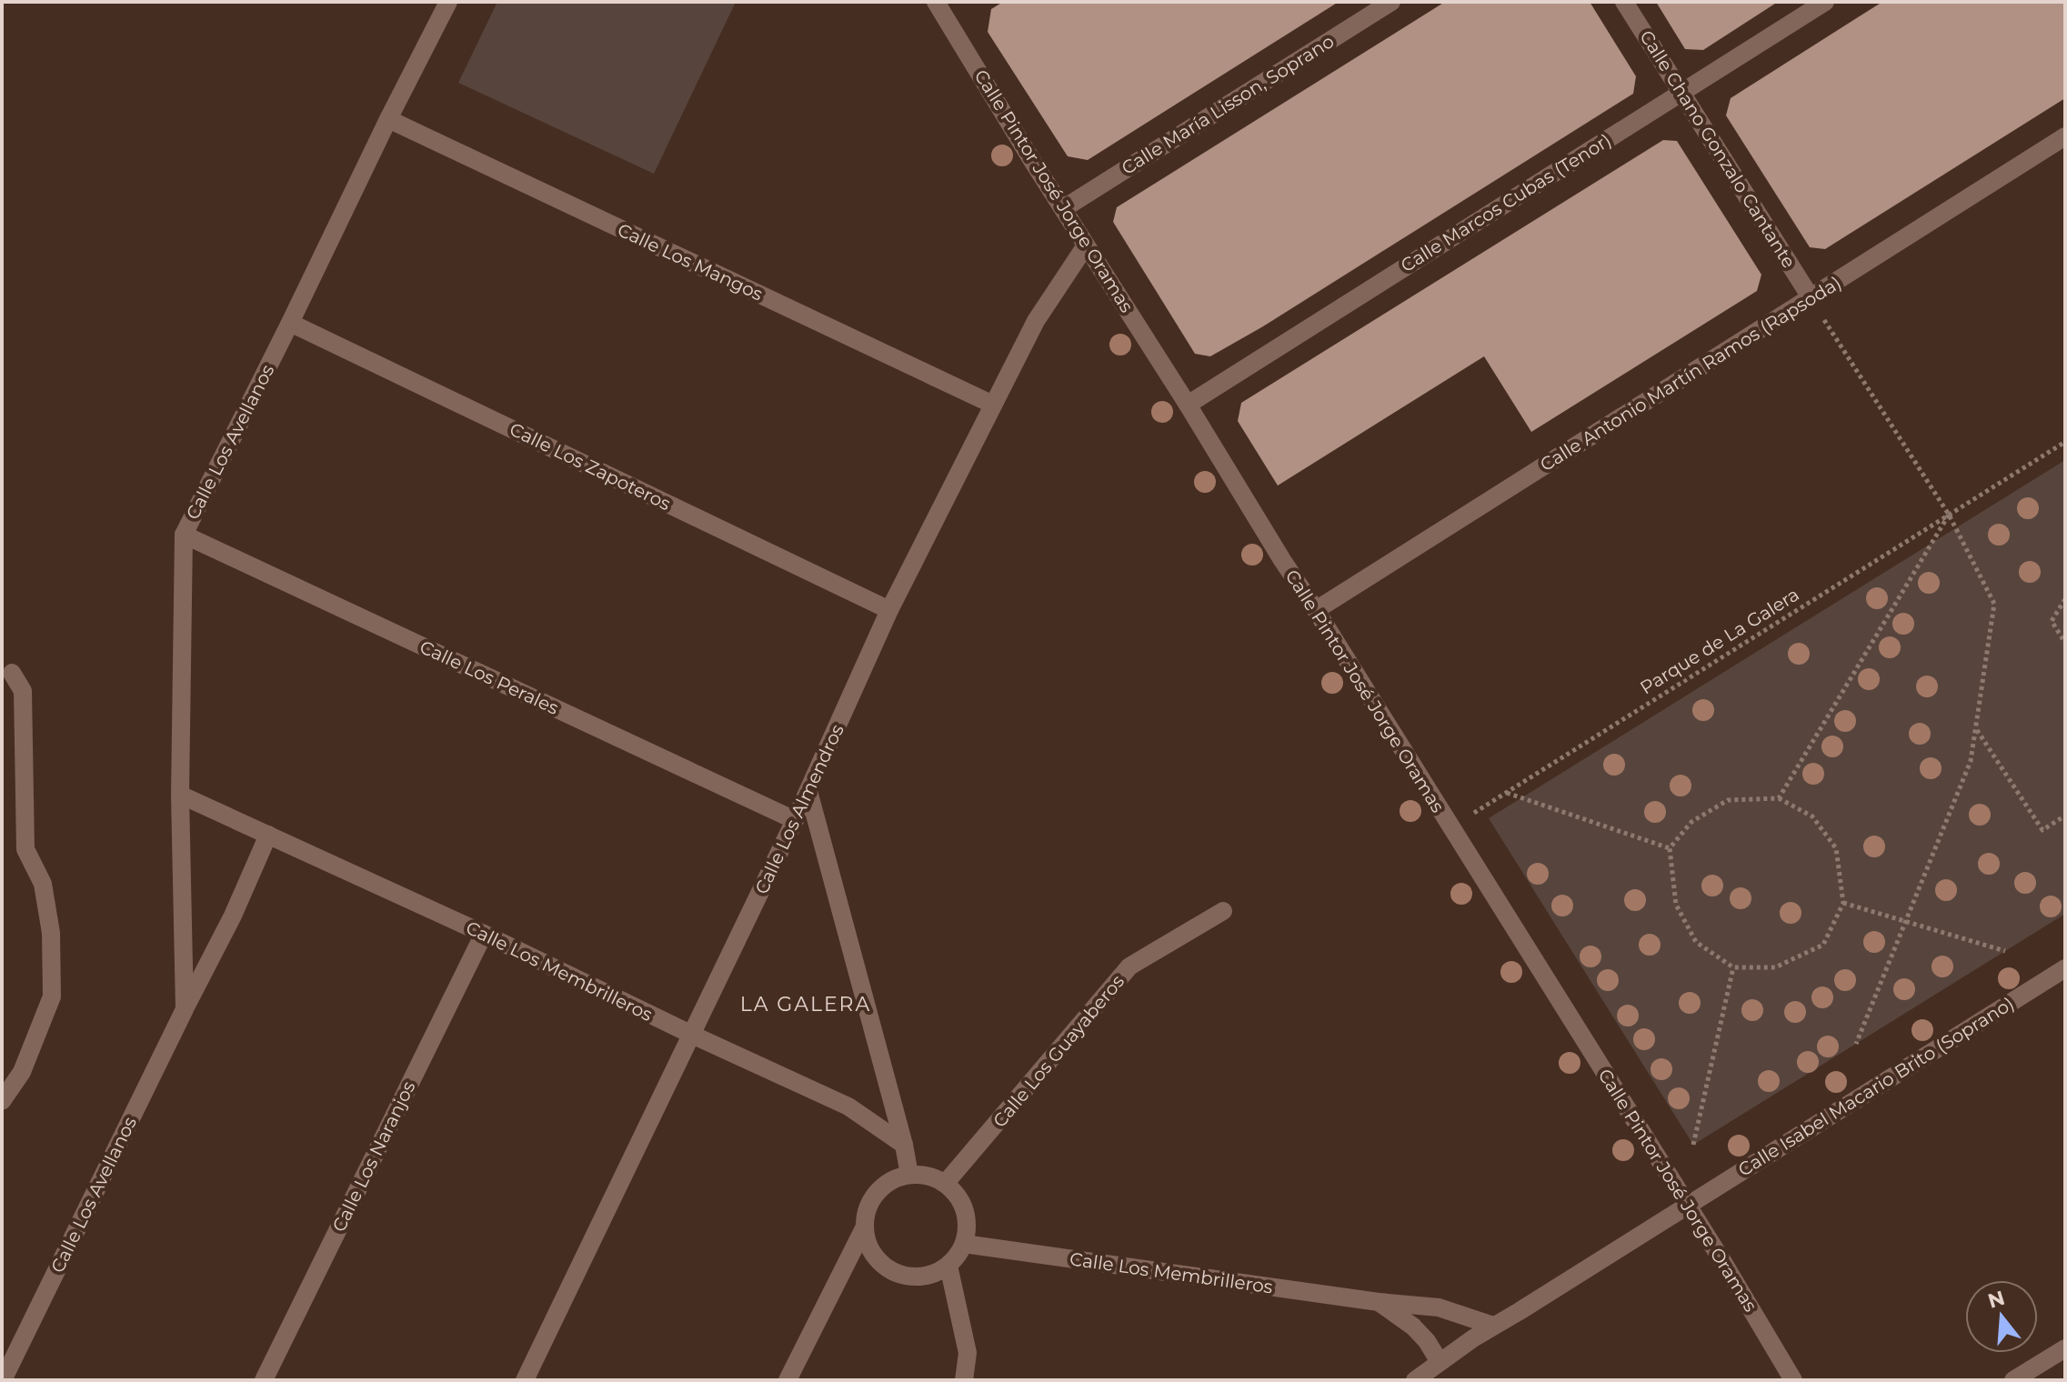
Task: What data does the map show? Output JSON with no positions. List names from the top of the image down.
{
  "streets": {
    "street": [
      "Calle María Lisson, Soprano",
      "Calle Chano Gonzalo Cantante",
      "Calle Pintor José Jorge Oramas",
      "Calle Marcos Cubas (Tenor)",
      "Calle Los Mangos",
      "Calle Antonio Martín Ramos (Rapsoda)",
      "Calle Los Avellanos",
      "Calle Los Zapoteros",
      "Calle Los Perales",
      "Calle Los Almendros",
      "Calle Los Membrilleros",
      "Calle Los Guayaberos",
      "Calle Isabel Macario Brito (Soprano)",
      "Calle Los Naranjos"
    ],
    "path": ["Parque de La Galera"]
  },
  "crossings": [
    ["Calle María Lisson, Soprano", "Calle Pintor José Jorge Oramas"],
    ["Calle Chano Gonzalo Cantante", "Calle Marcos Cubas (Tenor)"],
    ["Calle Chano Gonzalo Cantante", "Calle Antonio Martín Ramos (Rapsoda)"],
    ["Calle Pintor José Jorge Oramas", "Calle Marcos Cubas (Tenor)"],
    ["Calle Pintor José Jorge Oramas", "Calle Antonio Martín Ramos (Rapsoda)"],
    ["Calle Pintor José Jorge Oramas", "Parque de La Galera"],
    ["Calle Pintor José Jorge Oramas", "Calle Los Almendros"],
    ["Calle Pintor José Jorge Oramas", "Calle Isabel Macario Brito (Soprano)"],
    ["Calle Los Mangos", "Calle Los Avellanos"],
    ["Calle Los Mangos", "Calle Los Almendros"],
    ["Calle Los Avellanos", "Calle Los Zapoteros"],
    ["Calle Los Avellanos", "Calle Los Perales"],
    ["Calle Los Avellanos", "Calle Los Membrilleros"],
    ["Calle Los Zapoteros", "Calle Los Almendros"],
    ["Calle Los Perales", "Calle Los Almendros"],
    ["Calle Los Almendros", "Calle Los Membrilleros"],
    ["Calle Los Membrilleros", "Calle Los Guayaberos"],
    ["Calle Los Membrilleros", "Calle Isabel Macario Brito (Soprano)"],
    ["Calle Los Membrilleros", "Calle Los Naranjos"]
  ],
  "districts": ["LA GALERA"],
  "north": "top"
}
